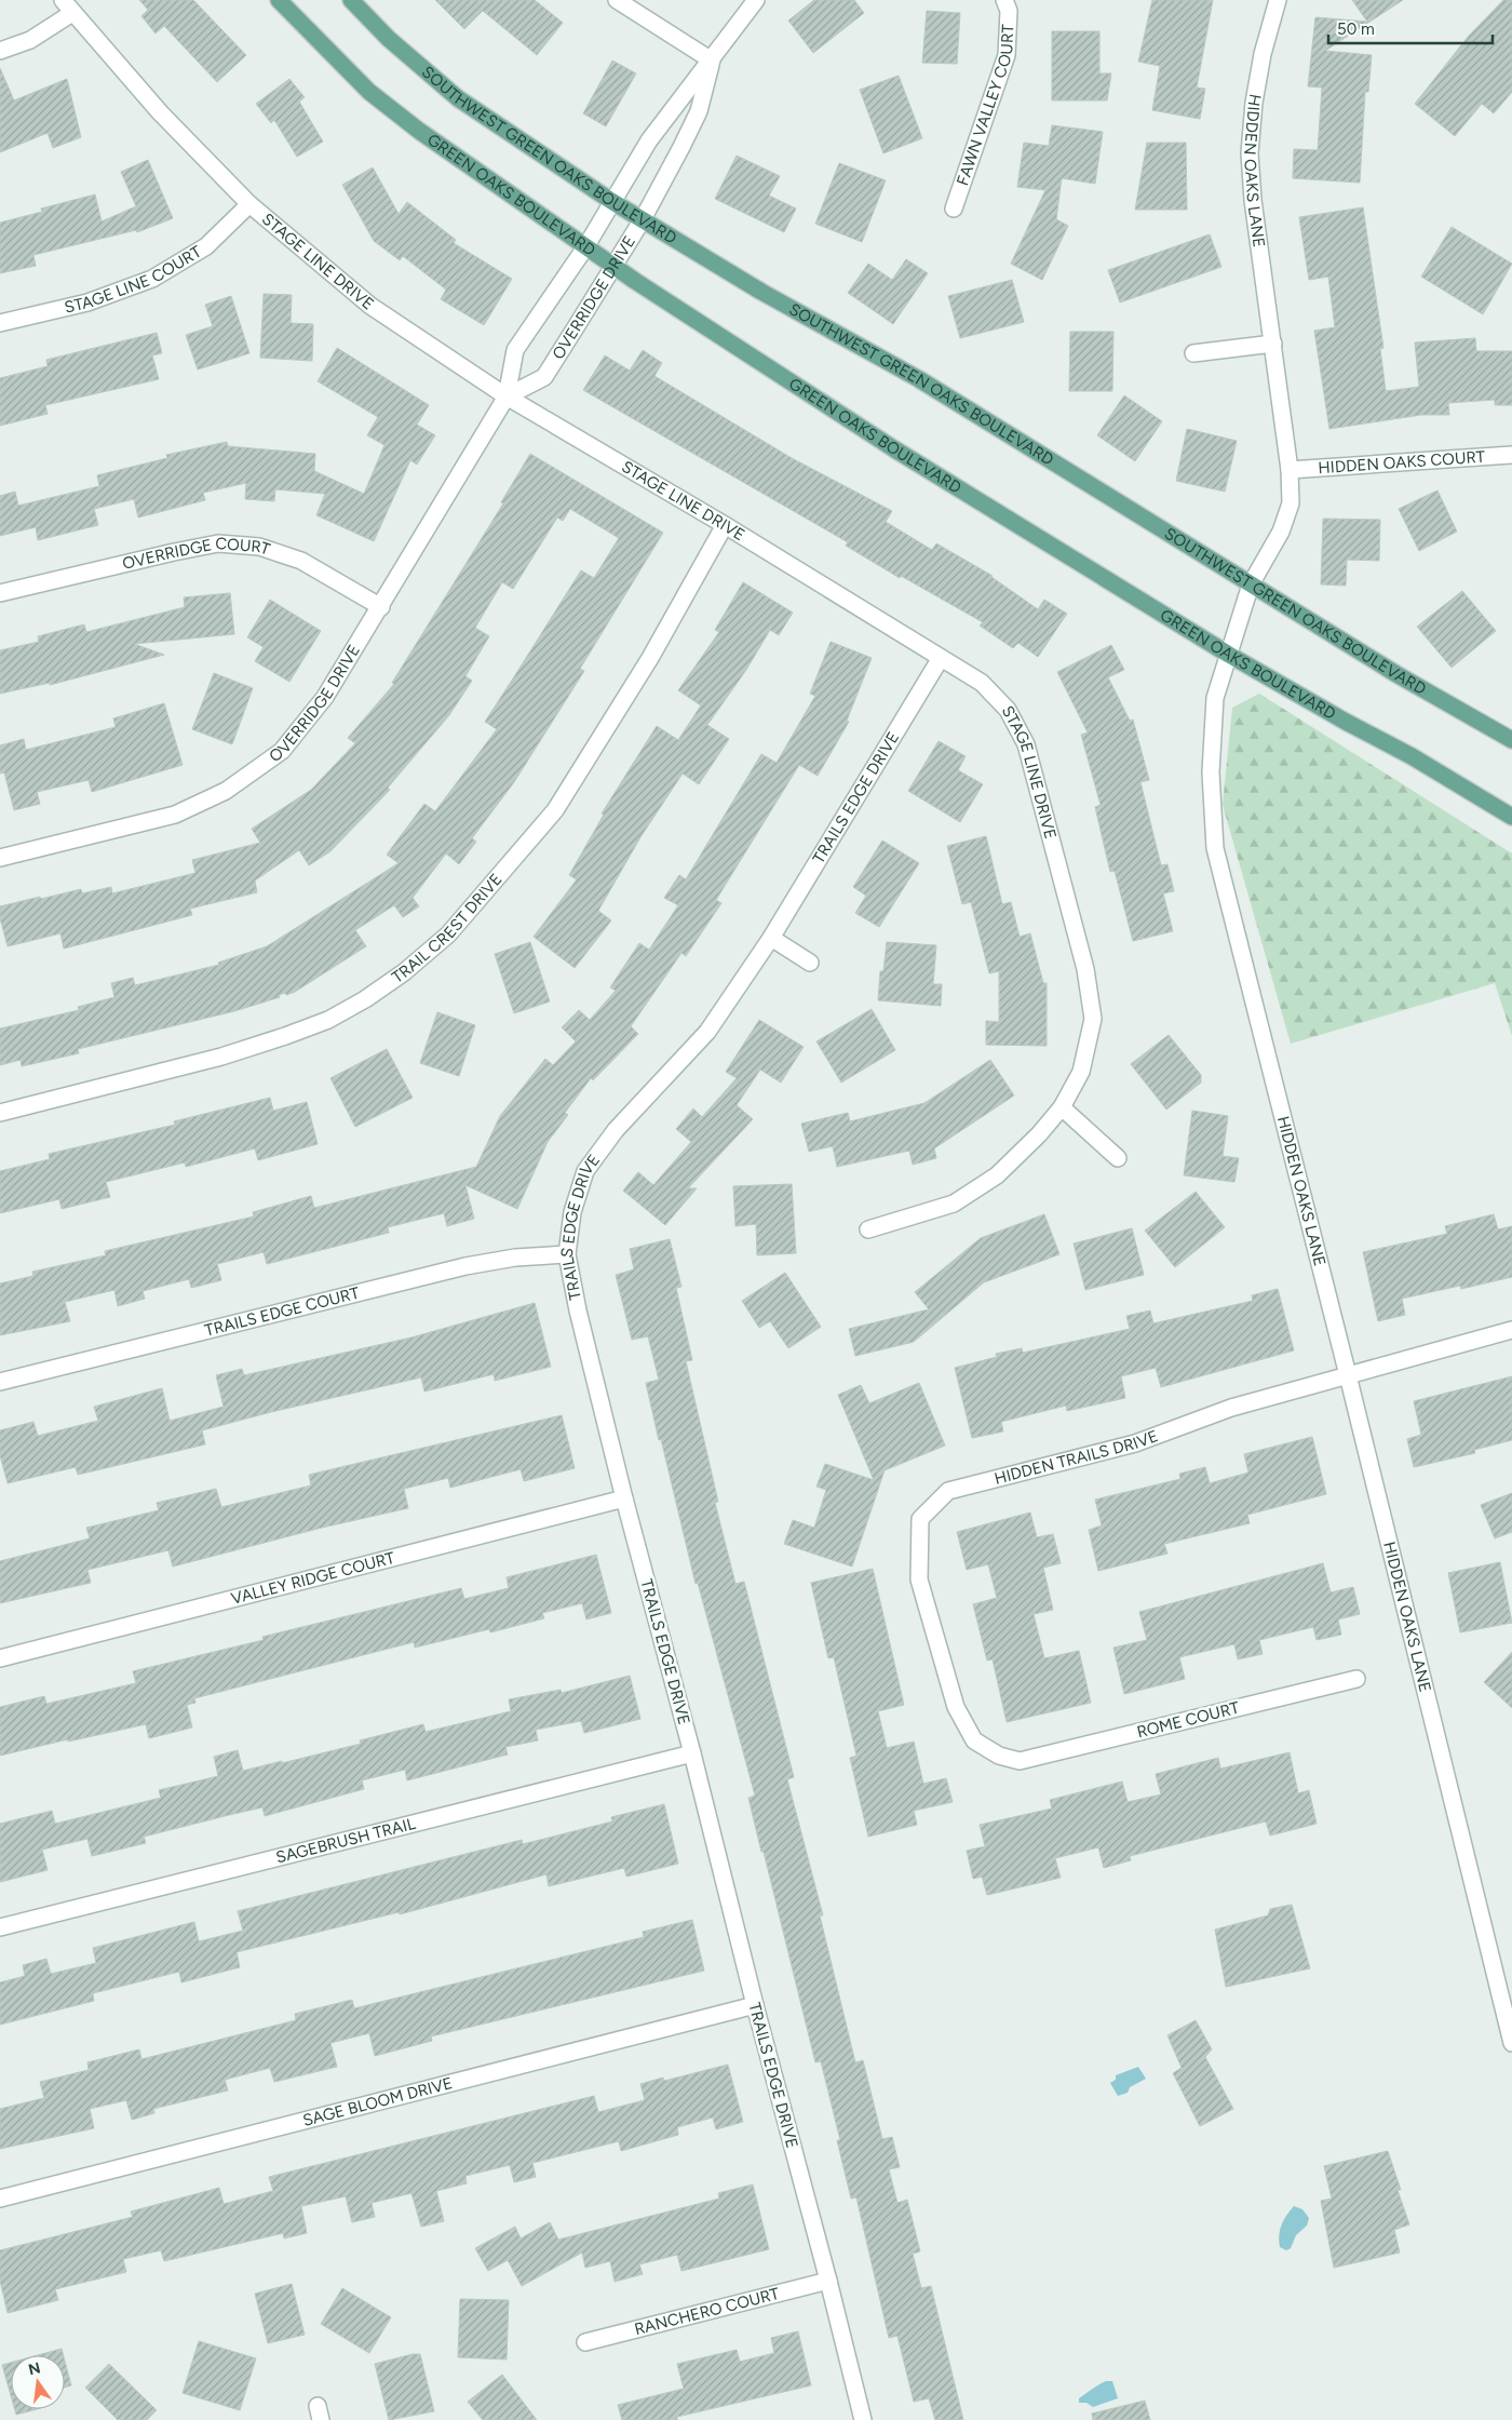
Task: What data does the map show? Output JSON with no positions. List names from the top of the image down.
{
  "streets": {
    "main road": ["SOUTHWEST GREEN OAKS BOULEVARD", "GREEN OAKS BOULEVARD"],
    "street": [
      "FAWN VALLEY COURT",
      "HIDDEN OAKS LANE",
      "STAGE LINE DRIVE",
      "STAGE LINE COURT",
      "OVERRIDGE DRIVE",
      "HIDDEN OAKS COURT",
      "OVERRIDGE COURT",
      "TRAILS EDGE DRIVE",
      "TRAIL CREST DRIVE",
      "TRAILS EDGE COURT",
      "HIDDEN TRAILS DRIVE",
      "VALLEY RIDGE COURT",
      "ROME COURT",
      "SAGEBRUSH TRAIL",
      "SAGE BLOOM DRIVE",
      "RANCHERO COURT"
    ]
  },
  "crossings": [
    ["SOUTHWEST GREEN OAKS BOULEVARD", "HIDDEN OAKS LANE"],
    ["SOUTHWEST GREEN OAKS BOULEVARD", "OVERRIDGE DRIVE"],
    ["HIDDEN OAKS LANE", "GREEN OAKS BOULEVARD"],
    ["HIDDEN OAKS LANE", "HIDDEN OAKS COURT"],
    ["HIDDEN OAKS LANE", "HIDDEN TRAILS DRIVE"],
    ["GREEN OAKS BOULEVARD", "OVERRIDGE DRIVE"],
    ["STAGE LINE DRIVE", "STAGE LINE COURT"],
    ["STAGE LINE DRIVE", "OVERRIDGE DRIVE"],
    ["STAGE LINE DRIVE", "TRAILS EDGE DRIVE"],
    ["STAGE LINE DRIVE", "TRAIL CREST DRIVE"],
    ["OVERRIDGE DRIVE", "OVERRIDGE COURT"],
    ["TRAILS EDGE DRIVE", "TRAILS EDGE COURT"],
    ["TRAILS EDGE DRIVE", "VALLEY RIDGE COURT"],
    ["TRAILS EDGE DRIVE", "SAGEBRUSH TRAIL"],
    ["TRAILS EDGE DRIVE", "SAGE BLOOM DRIVE"],
    ["TRAILS EDGE DRIVE", "RANCHERO COURT"],
    ["HIDDEN TRAILS DRIVE", "ROME COURT"]
  ],
  "scale_bar": "50 m",
  "north": "top"
}
